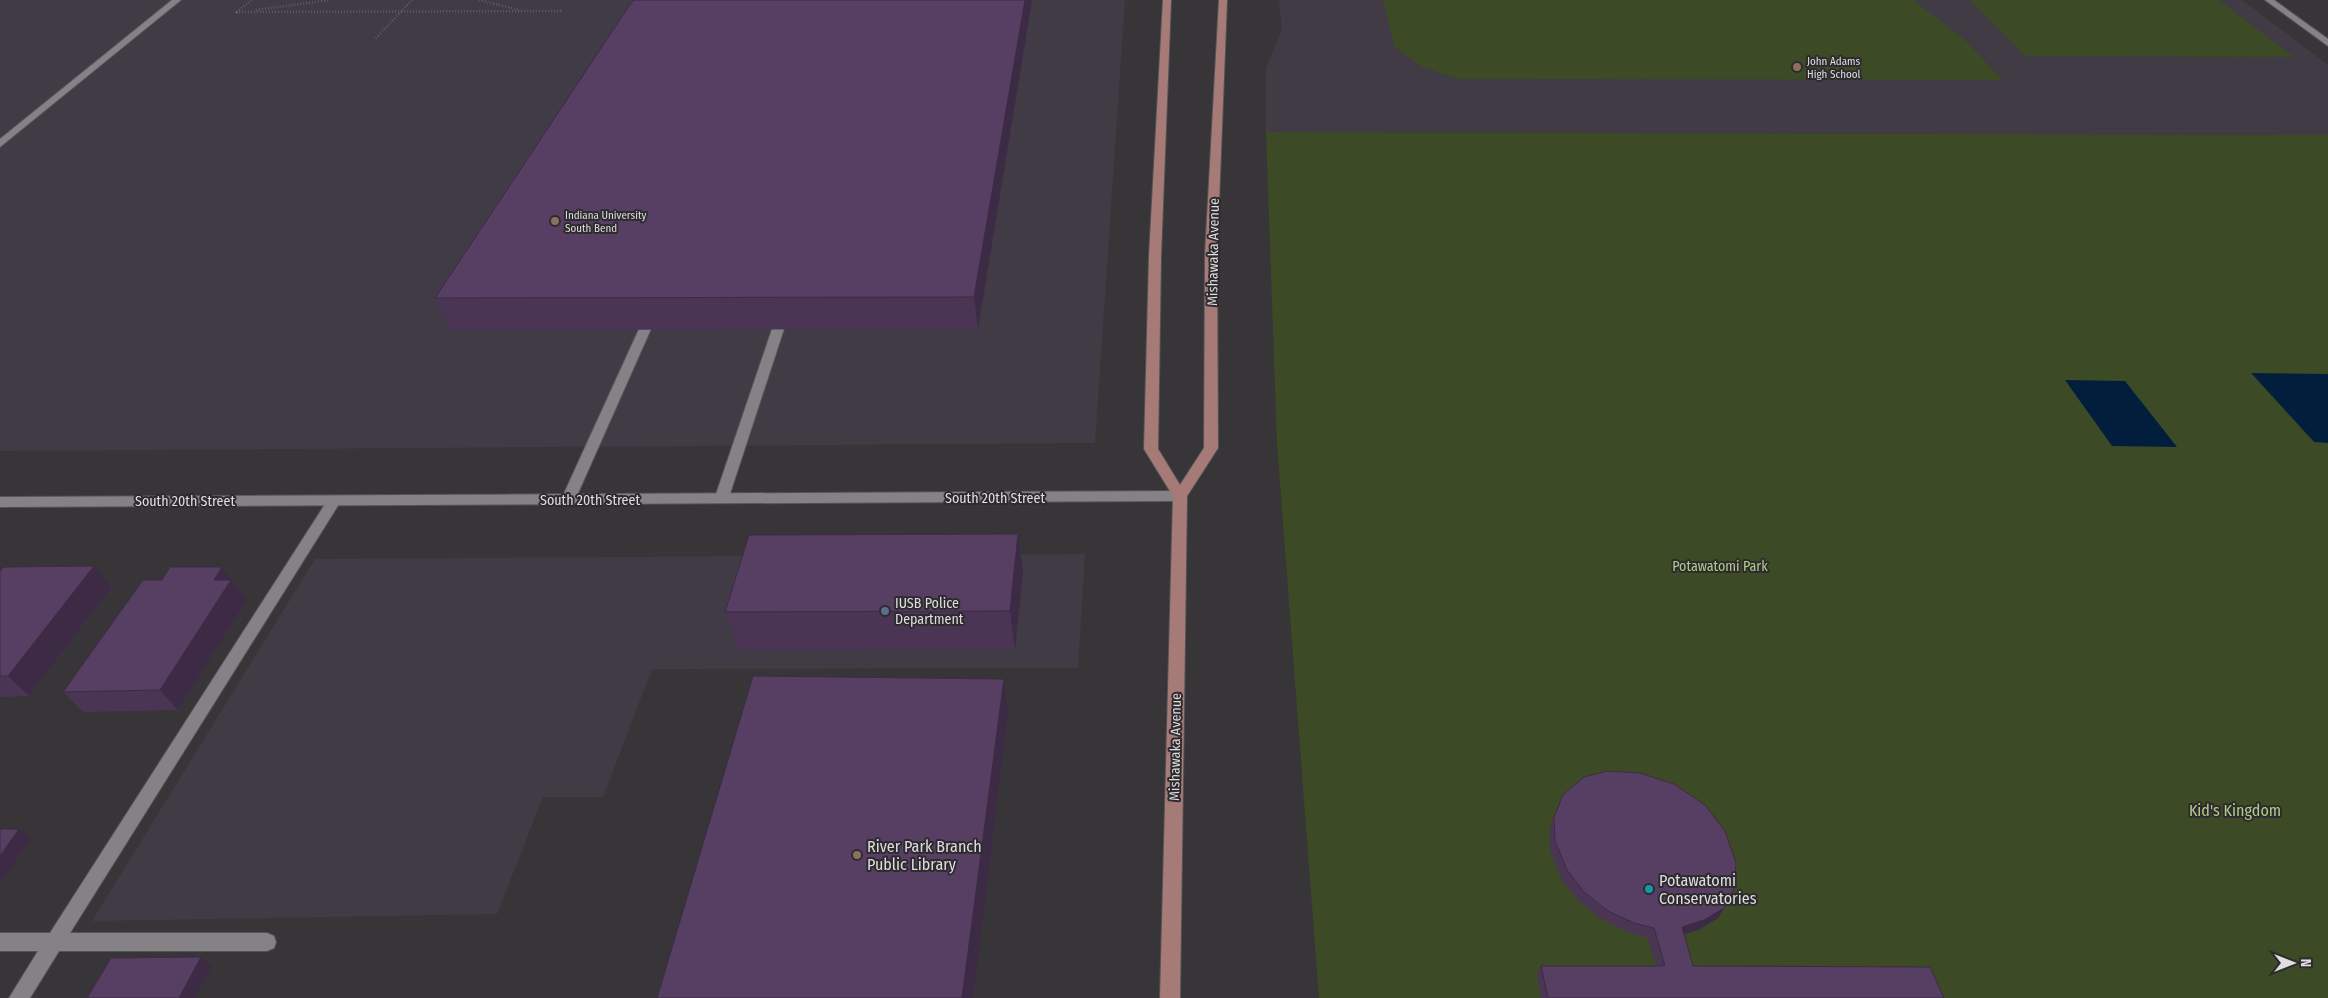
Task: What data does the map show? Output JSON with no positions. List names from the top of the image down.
{
  "streets": {
    "main road": ["Mishawaka Avenue"],
    "street": ["South 20th Street"]
  },
  "crossings": [
    ["Mishawaka Avenue", "South 20th Street"]
  ],
  "parks": ["Potawatomi Park", "Kid's Kingdom"],
  "places": [
    "John Adams High School",
    "Indiana University South Bend",
    "IUSB Police Department",
    "River Park Branch Public Library",
    "Potawatomi Conservatories"
  ],
  "north": "right"
}
